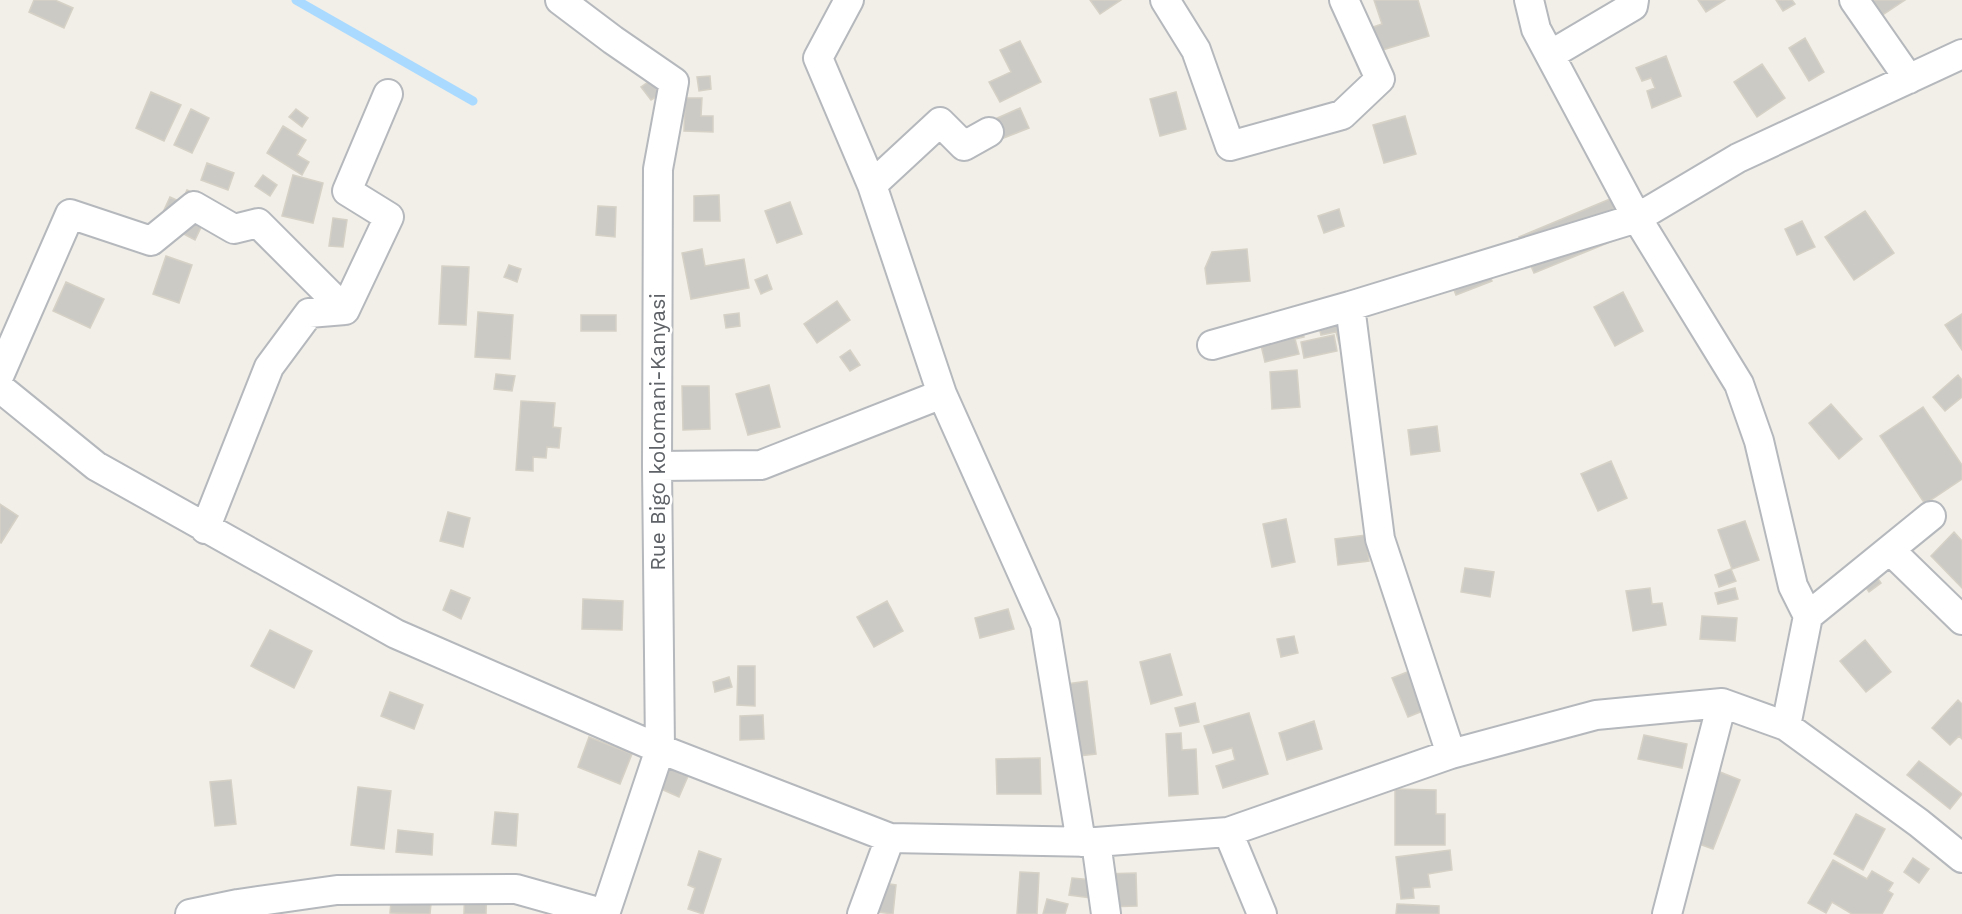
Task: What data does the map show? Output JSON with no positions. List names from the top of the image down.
{
  "streets": {
    "street": ["Rue Bigo kolomani-Kanyasi"]
  }
}
